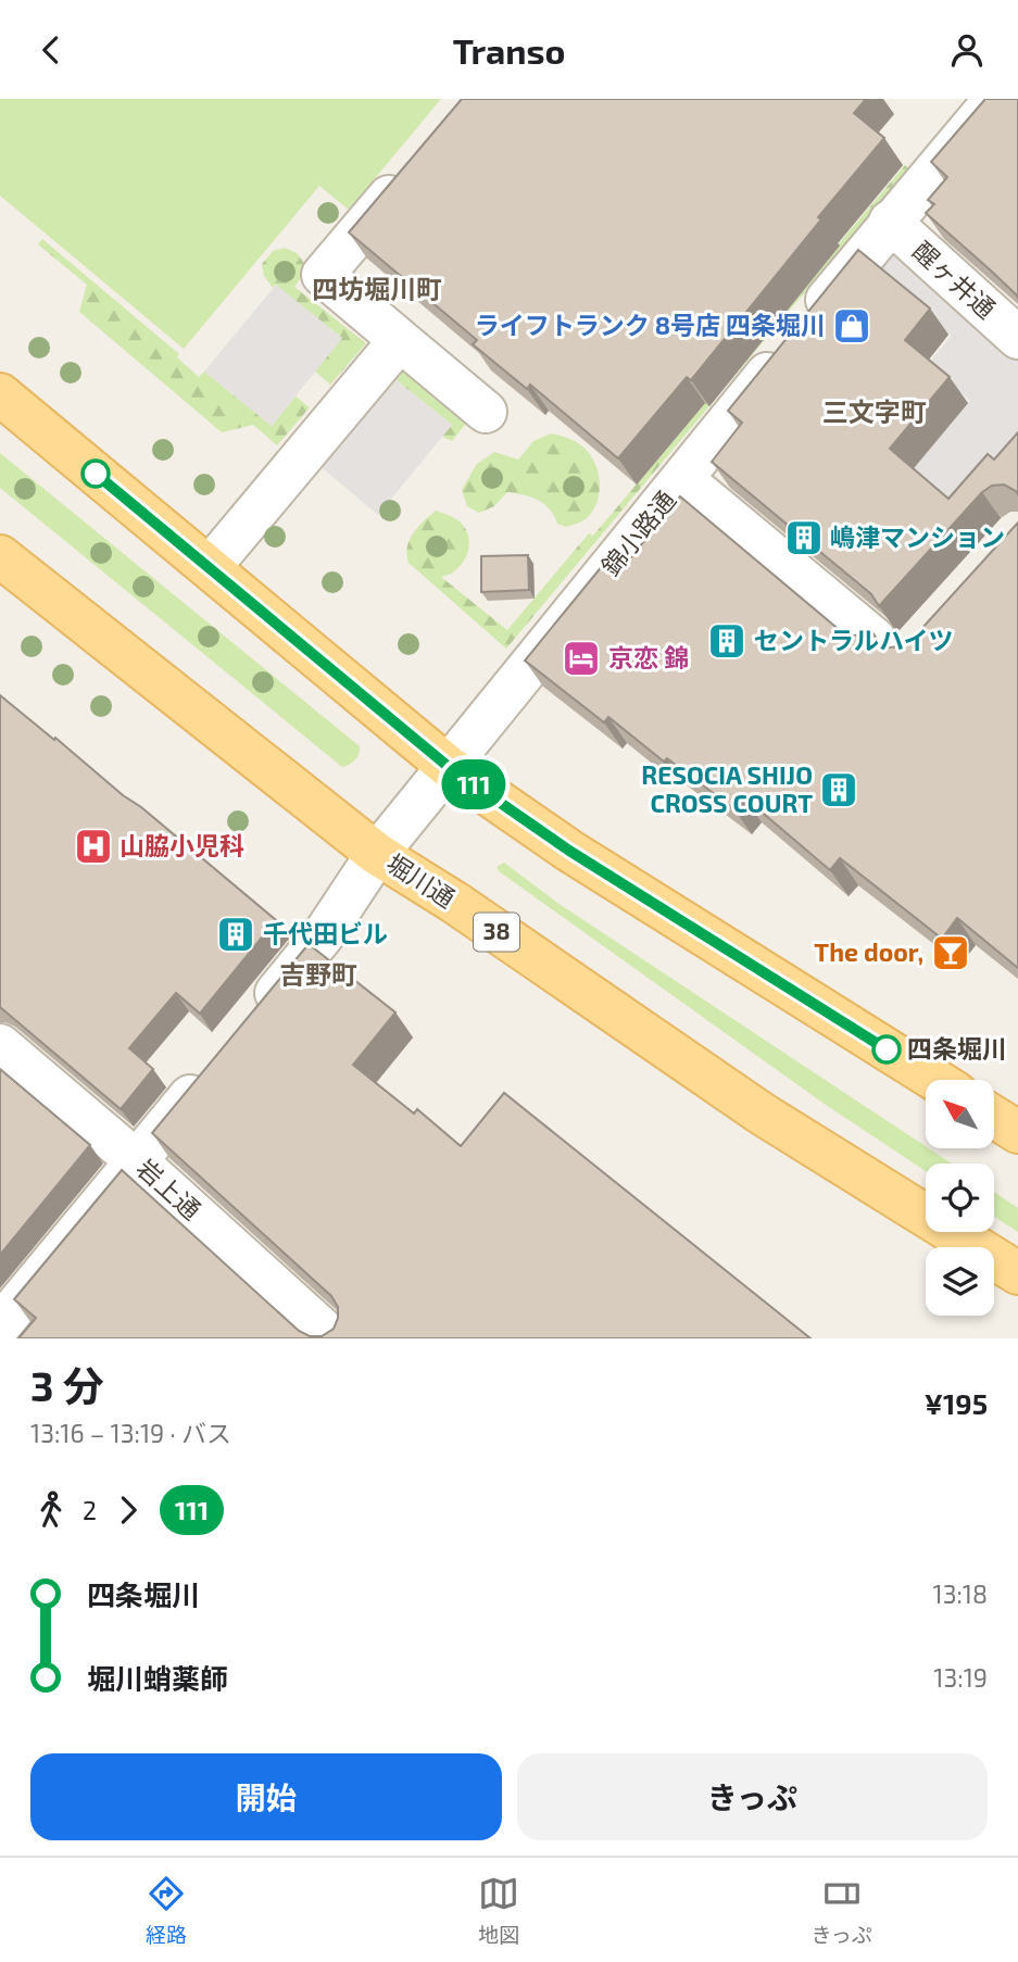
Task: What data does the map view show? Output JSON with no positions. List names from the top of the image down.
{
  "streets": {
    "main road": ["堀川通", "38"],
    "street": ["醒ヶ井通", "錦小路通", "岩上通"]
  },
  "crossings": [
    ["醒ヶ井通", "錦小路通"],
    ["錦小路通", "堀川通"]
  ],
  "districts": ["四坊堀川町", "三文字町", "吉野町"],
  "places": {
    "shop": ["ライフトランク 8号店 四条堀川"],
    "building": [
      "嶋津マンション",
      "セントラルハイツ",
      "RESOCIA SHIJO CROSS COURT",
      "千代田ビル"
    ],
    "hotel": ["京恋 錦"],
    "hospital": ["山脇小児科"],
    "bar": ["The door,"],
    "other": ["四条堀川"]
  },
  "lines": ["bus line 111"],
  "north": "top left",
  "page": {
    "header": "Transo",
    "on_map": "111",
    "heading": ["3 分", "13:16 – 13:19 · バス", "¥195"],
    "legs": ["2", "111"],
    "list": [
      {
        "name": "四条堀川",
        "value": "13:18"
      },
      {
        "name": "堀川蛸薬師",
        "value": "13:19"
      }
    ],
    "buttons": ["開始", "きっぷ"],
    "tabs": ["経路", "地図", "きっぷ"]
  }
}
